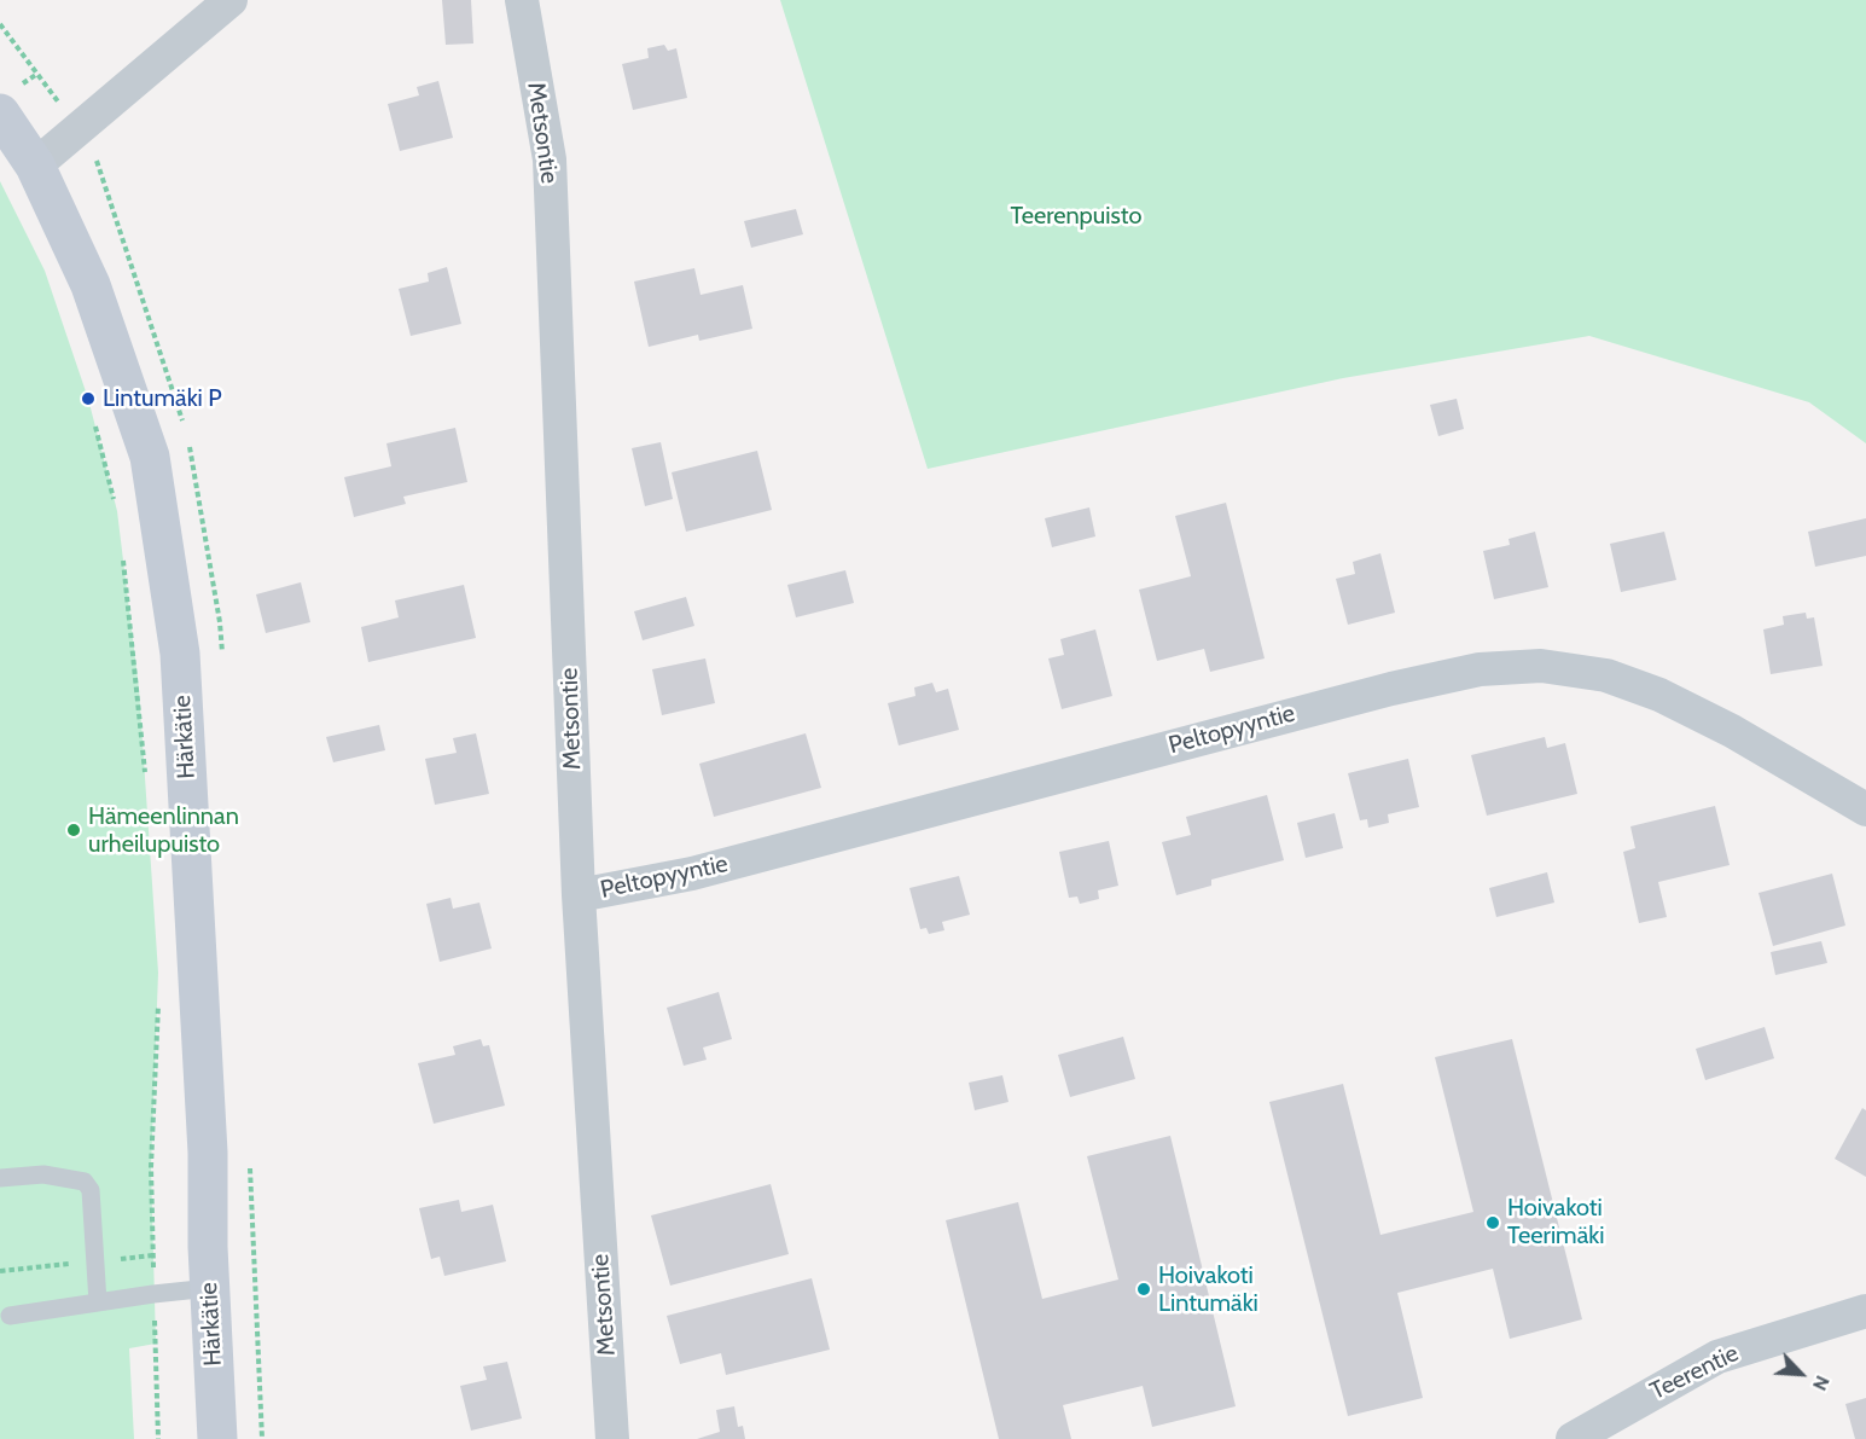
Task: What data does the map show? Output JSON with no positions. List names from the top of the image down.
{
  "streets": {
    "main road": ["Härkätie"],
    "street": ["Metsontie", "Peltopyyntie", "Teerentie"]
  },
  "crossings": [
    ["Metsontie", "Peltopyyntie"]
  ],
  "parks": ["Teerenpuisto"],
  "places": [
    "Lintumäki P",
    "Hämeenlinnan urheilupuisto",
    "Hoivakoti Teerimäki",
    "Hoivakoti Lintumäki"
  ],
  "north": "bottom right"
}
